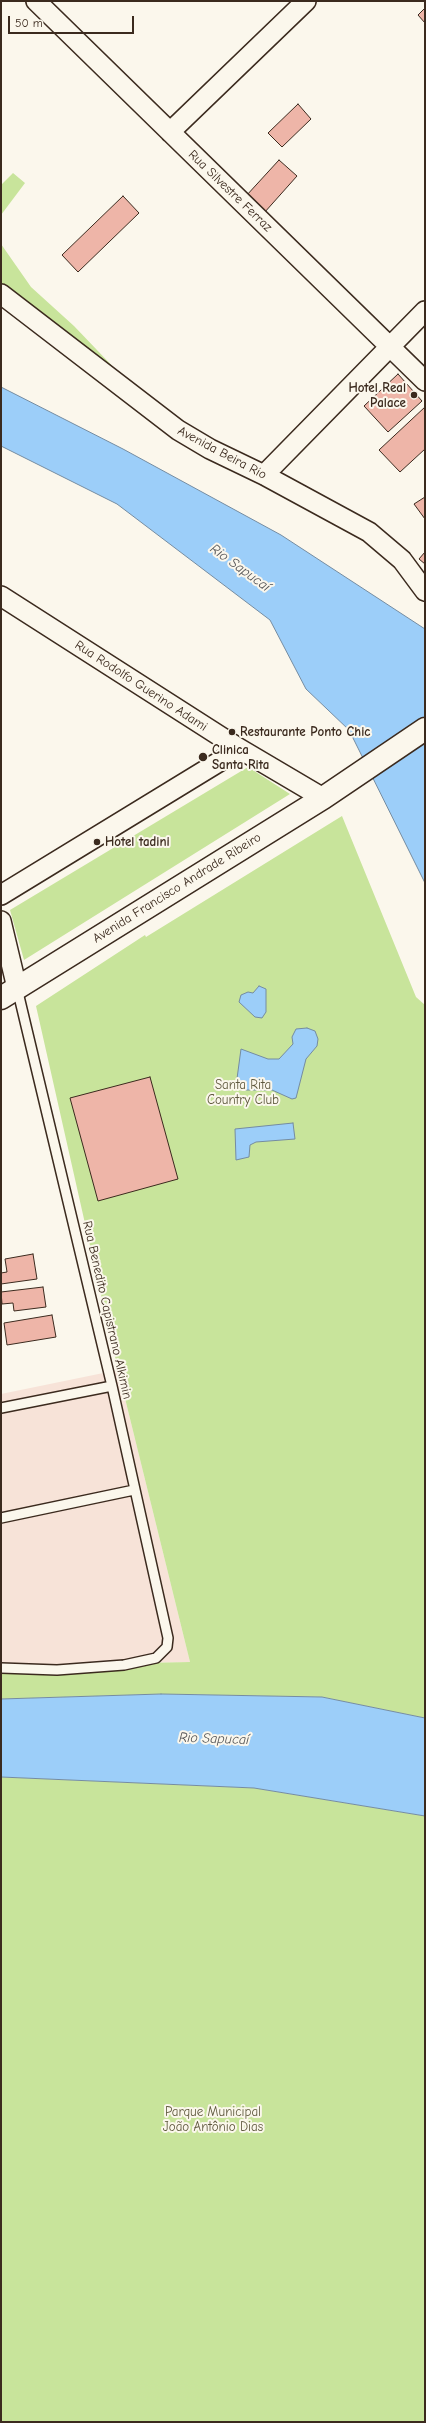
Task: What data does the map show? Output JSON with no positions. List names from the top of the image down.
{
  "streets": {
    "main road": ["Avenida Francisco Andrade Ribeiro"],
    "street": ["Rua Silvestre Ferraz", "Avenida Beira Rio", "Rua Rodolfo Guerino Adami"],
    "lane": ["Rua Benedito Capistrano Alkimin"]
  },
  "crossings": [
    ["Rua Rodolfo Guerino Adami", "Avenida Francisco Andrade Ribeiro"],
    ["Avenida Francisco Andrade Ribeiro", "Rua Benedito Capistrano Alkimin"]
  ],
  "water": ["Rio Sapucaí"],
  "parks": ["Santa Rita Country Club", "Parque Municipal João Antônio Dias"],
  "places": [
    "Hotel Real Palace",
    "Restaurante Ponto Chic",
    "Clinica Santa Rita",
    "Hotel tadini"
  ],
  "scale_bar": "50 m"
}
